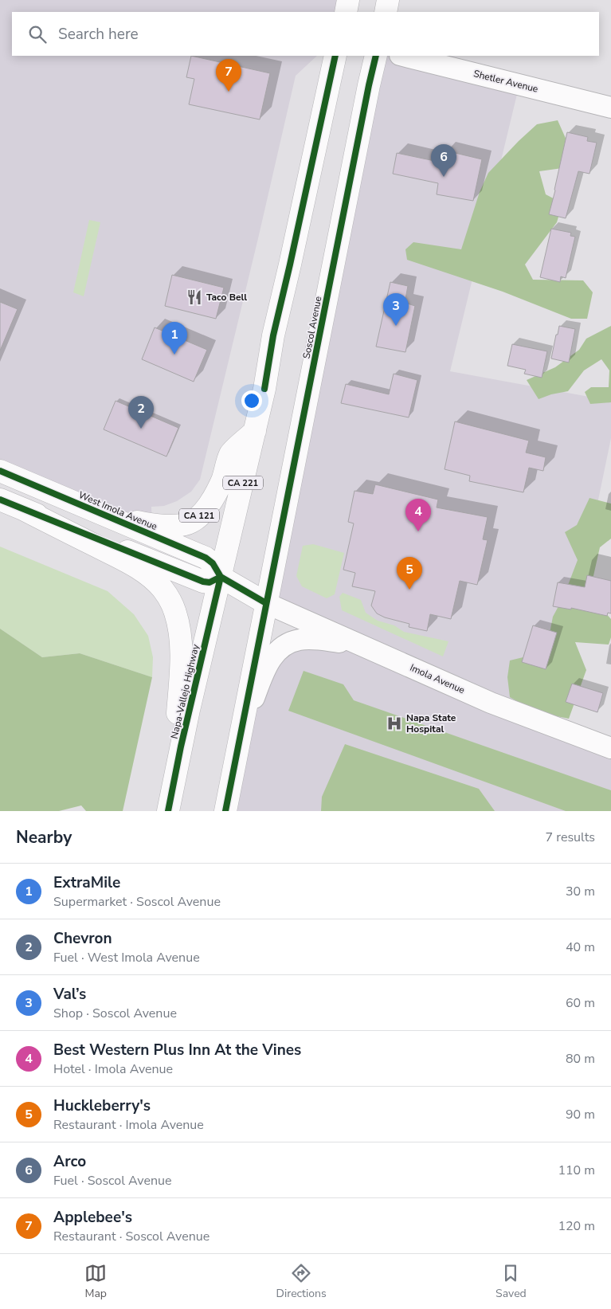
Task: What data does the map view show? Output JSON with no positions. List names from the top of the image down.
{
  "streets": {
    "main road": [
      "Soscol Avenue",
      "CA 221",
      "West Imola Avenue",
      "CA 121",
      "Napa-Vallejo Highway"
    ],
    "street": ["Shetler Avenue", "Imola Avenue"]
  },
  "crossings": [
    ["Soscol Avenue", "West Imola Avenue"],
    ["Soscol Avenue", "Imola Avenue"],
    ["CA 221", "West Imola Avenue"],
    ["CA 221", "CA 121"],
    ["CA 221", "Napa-Vallejo Highway"],
    ["West Imola Avenue", "CA 121"],
    ["West Imola Avenue", "Imola Avenue"],
    ["West Imola Avenue", "Napa-Vallejo Highway"]
  ],
  "places": {
    "restaurant": ["Taco Bell"],
    "hospital": ["Napa State Hospital"]
  },
  "page": {
    "search": "Search here",
    "pins": [
      "7",
      "6",
      "3",
      "1",
      "2",
      "4",
      "5"
    ],
    "heading": ["Nearby", "7 results"],
    "list": [
      {
        "mark": "1",
        "name": "ExtraMile",
        "note": "Supermarket · Soscol Avenue",
        "value": "30 m"
      },
      {
        "mark": "2",
        "name": "Chevron",
        "note": "Fuel · West Imola Avenue",
        "value": "40 m"
      },
      {
        "mark": "3",
        "name": "Val’s",
        "note": "Shop · Soscol Avenue",
        "value": "60 m"
      },
      {
        "mark": "4",
        "name": "Best Western Plus Inn At the Vines",
        "note": "Hotel · Imola Avenue",
        "value": "80 m"
      },
      {
        "mark": "5",
        "name": "Huckleberry's",
        "note": "Restaurant · Imola Avenue",
        "value": "90 m"
      },
      {
        "mark": "6",
        "name": "Arco",
        "note": "Fuel · Soscol Avenue",
        "value": "110 m"
      },
      {
        "mark": "7",
        "name": "Applebee's",
        "note": "Restaurant · Soscol Avenue",
        "value": "120 m"
      }
    ],
    "nav": ["Map", "Directions", "Saved"]
  }
}
